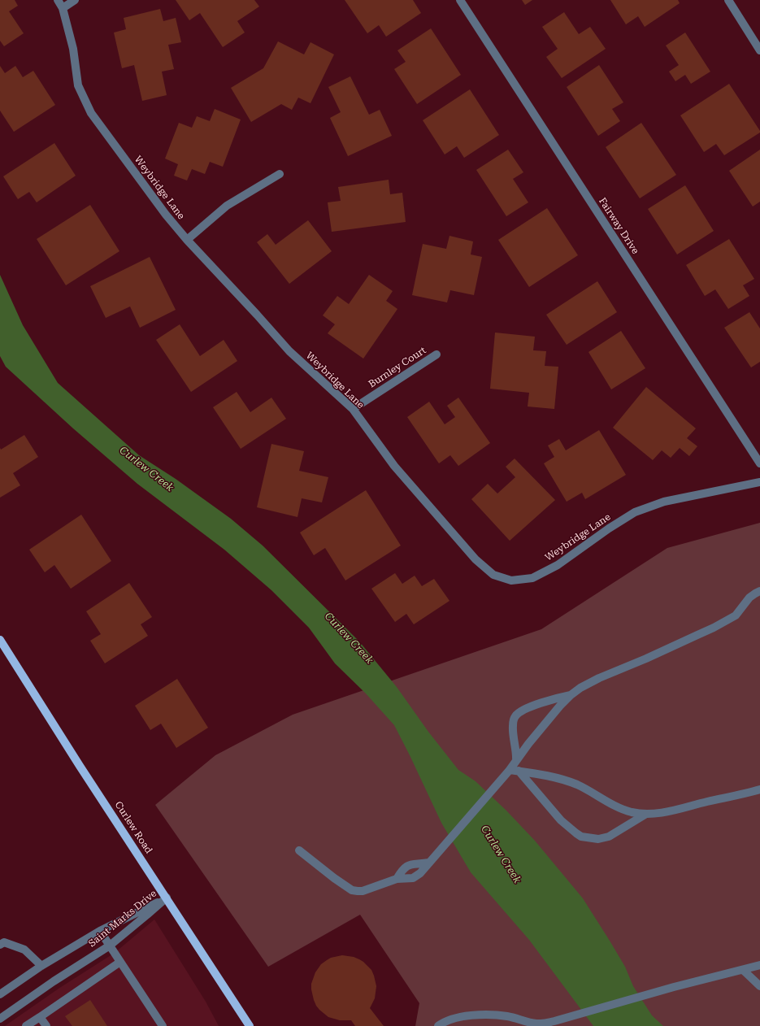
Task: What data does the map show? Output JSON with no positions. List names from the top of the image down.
{
  "streets": {
    "main road": ["Curlew Road"],
    "street": [
      "Weybridge Lane",
      "Fairway Drive",
      "Burnley Court",
      "Saint Marks Drive"
    ]
  },
  "crossings": [
    ["Weybridge Lane", "Burnley Court"],
    ["Curlew Road", "Saint Marks Drive"]
  ],
  "water": ["Curlew Creek"]
}
